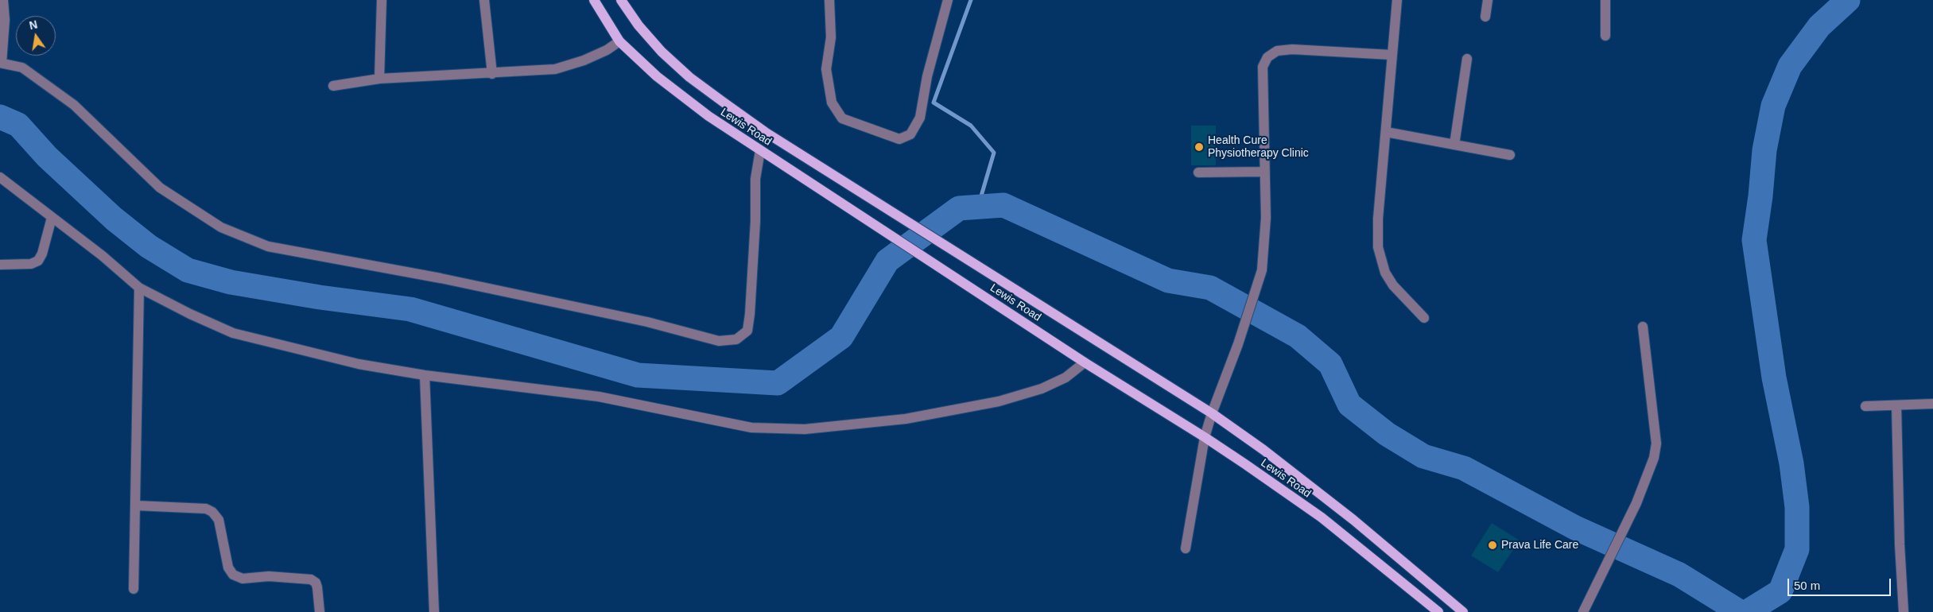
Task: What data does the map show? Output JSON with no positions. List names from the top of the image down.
{
  "streets": {
    "main road": ["Lewis Road"]
  },
  "places": ["Health Cure Physiotherapy Clinic", "Prava Life Care"],
  "scale_bar": "50 m",
  "north": "top"
}
